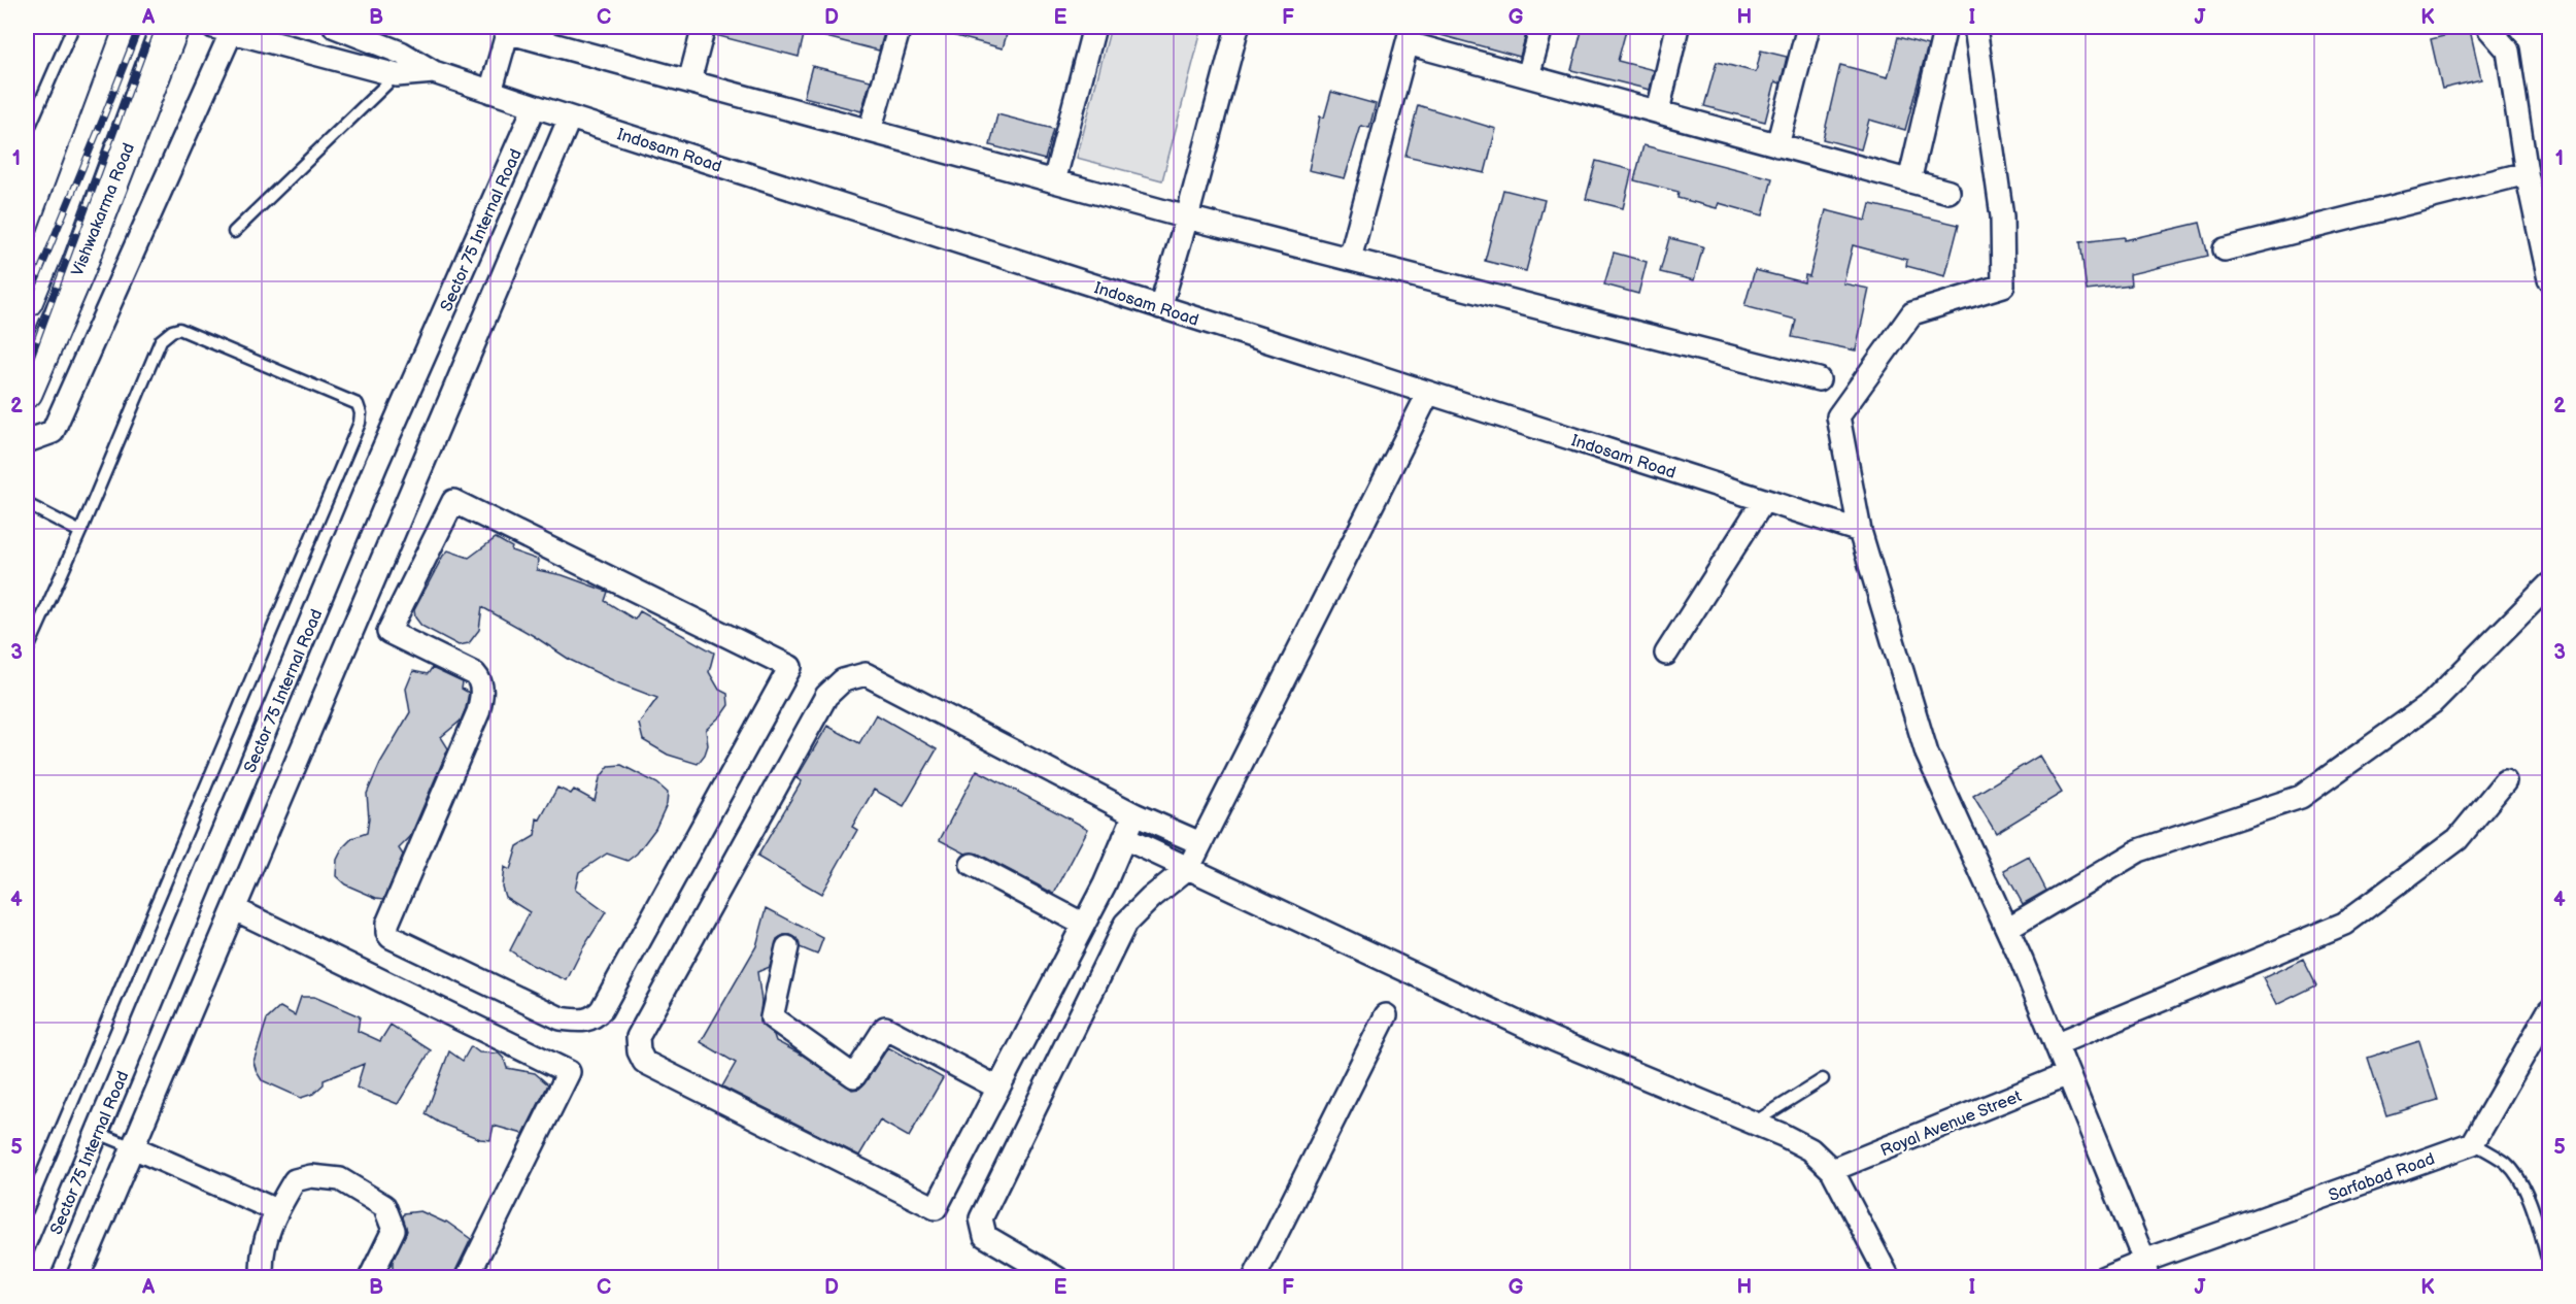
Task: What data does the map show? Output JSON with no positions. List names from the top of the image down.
{
  "streets": {
    "main road": ["Vishwakarma Road"],
    "street": [
      "Indosam Road",
      "Sector 75 Internal Road",
      "Royal Avenue Street",
      "Sarfabad Road"
    ]
  },
  "crossings": [
    ["Indosam Road", "Sector 75 Internal Road"]
  ],
  "grid": {
    "columns": [
      "A",
      "B",
      "C",
      "D",
      "E",
      "F",
      "G",
      "H",
      "I",
      "J",
      "K"
    ],
    "rows": [
      "1",
      "2",
      "3",
      "4",
      "5"
    ]
  }
}
